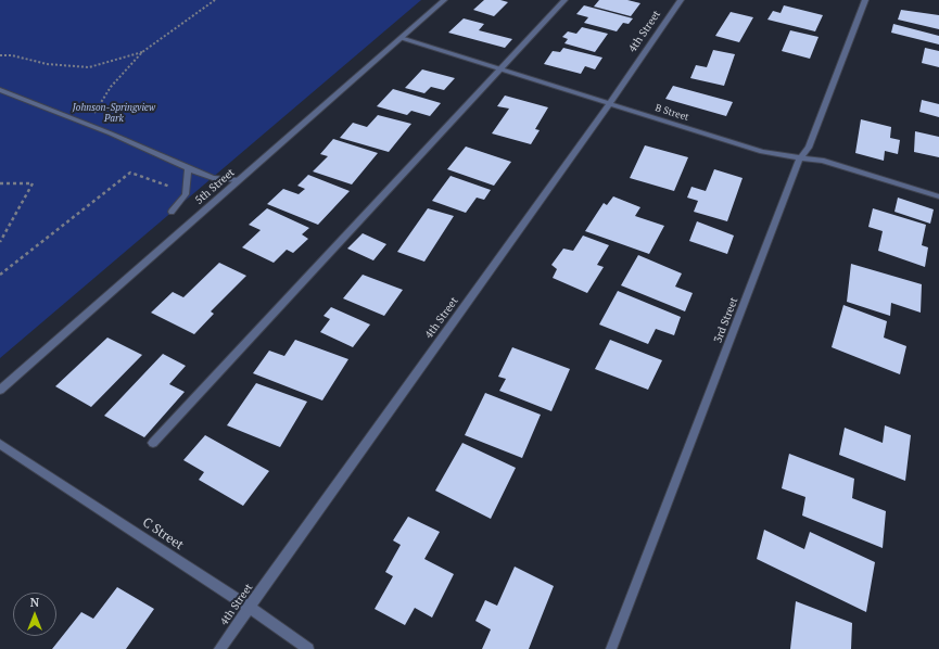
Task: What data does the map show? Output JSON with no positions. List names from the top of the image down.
{
  "streets": {
    "street": [
      "4th Street",
      "B Street",
      "5th Street",
      "3rd Street",
      "C Street"
    ]
  },
  "crossings": [
    ["4th Street", "B Street"],
    ["4th Street", "C Street"],
    ["B Street", "5th Street"],
    ["B Street", "3rd Street"]
  ],
  "parks": ["Johnson-Springview Park"],
  "north": "top"
}
